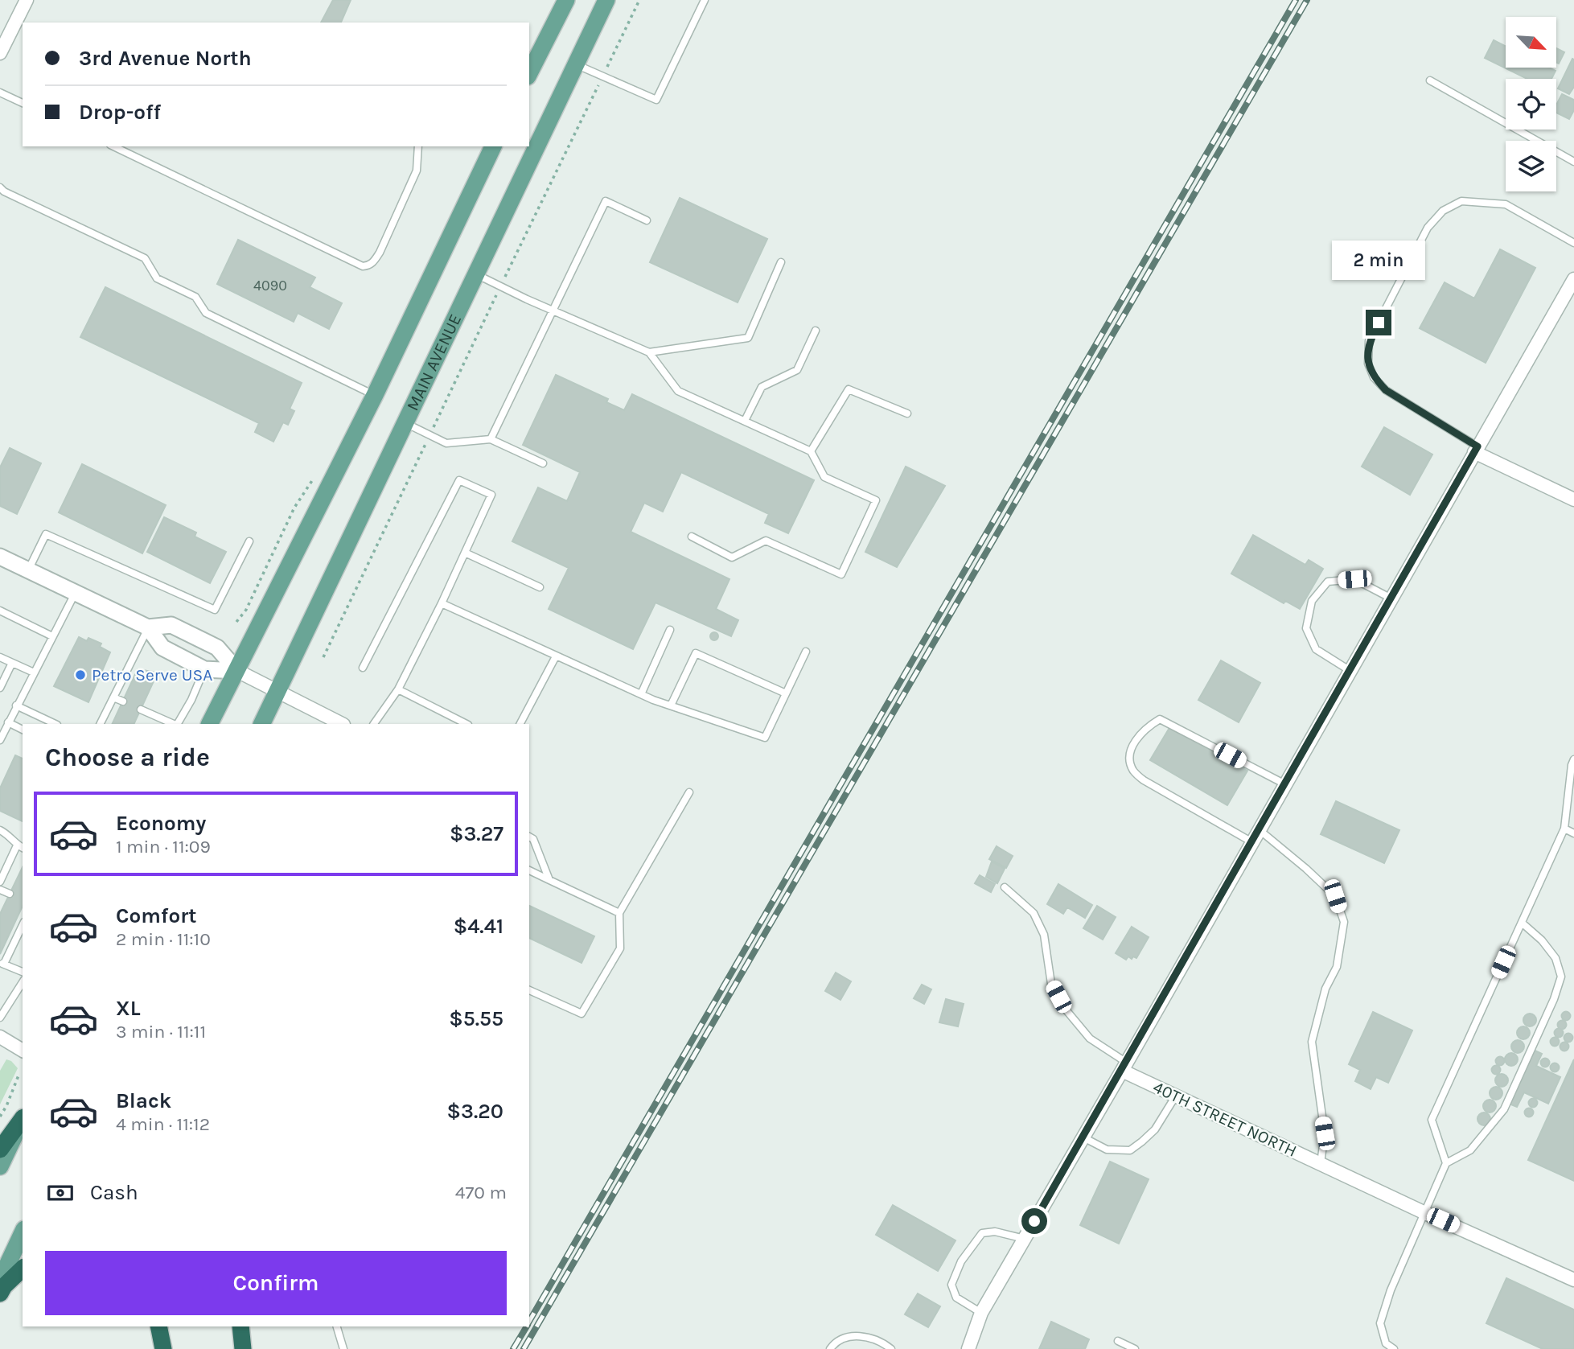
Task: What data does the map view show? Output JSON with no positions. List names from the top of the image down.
{
  "streets": {
    "main road": ["MAIN AVENUE"],
    "street": ["40TH STREET NORTH"]
  },
  "places": ["Petro Serve USA"],
  "house_numbers": ["4090"],
  "north": "bottom right",
  "page": {
    "banner": ["3rd Avenue North", "Drop-off"],
    "bubble": "2 min",
    "heading": "Choose a ride",
    "list": [
      {
        "name": "Economy",
        "note": "1 min · 11:09",
        "value": "$3.27"
      },
      {
        "name": "Comfort",
        "note": "2 min · 11:10",
        "value": "$4.41"
      },
      {
        "name": "XL",
        "note": "3 min · 11:11",
        "value": "$5.55"
      },
      {
        "name": "Black",
        "note": "4 min · 11:12",
        "value": "$3.20"
      }
    ],
    "pay": ["Cash", "470 m"],
    "buttons": "Confirm"
  }
}
